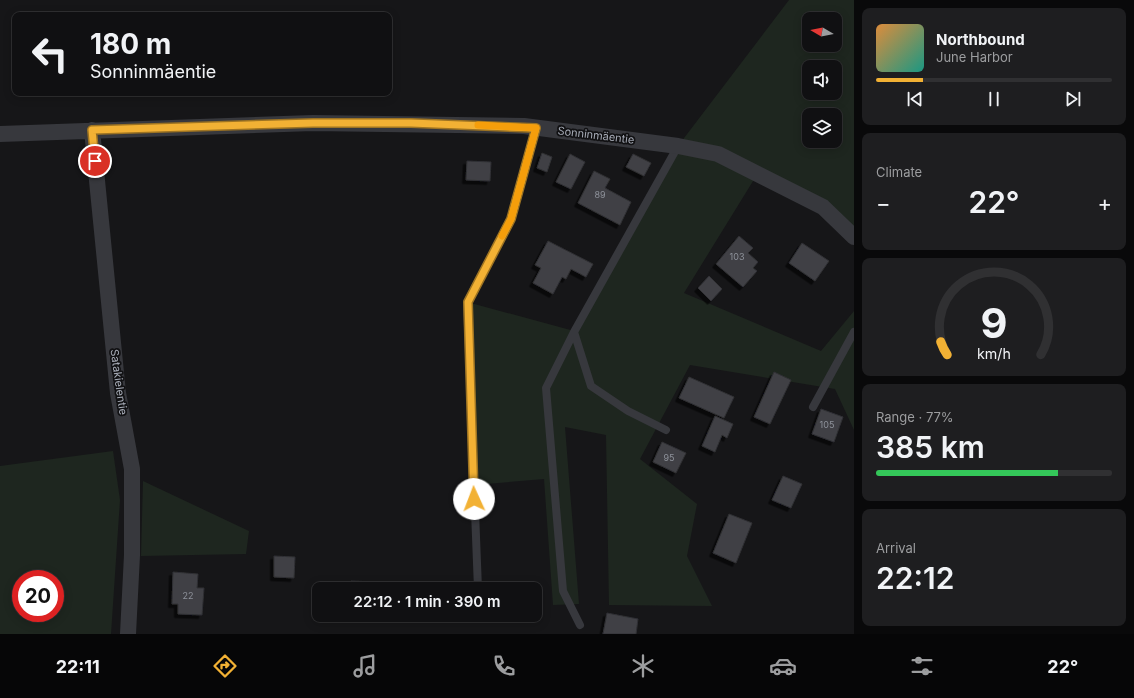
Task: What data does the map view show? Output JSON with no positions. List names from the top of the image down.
{
  "streets": {
    "street": ["Sonninmäentie", "Satakielentie"]
  },
  "crossings": [
    ["Sonninmäentie", "Satakielentie"]
  ],
  "house_numbers": [
    "89",
    "103",
    "105",
    "95",
    "22"
  ],
  "north": "left",
  "page": {
    "turn": ["180 m", "Sonninmäentie"],
    "song": ["Northbound", "June Harbor"],
    "tile": [
      "Climate",
      ["Range · 77%", "385 km"],
      ["Arrival", "22:12"]
    ],
    "heat": ["−", "22°", "+"],
    "limit": "20",
    "trip": "22:12 · 1 min · 390 m",
    "tabs": ["22:11", "22°"],
    "gauge": ["9", "km/h"]
  }
}
